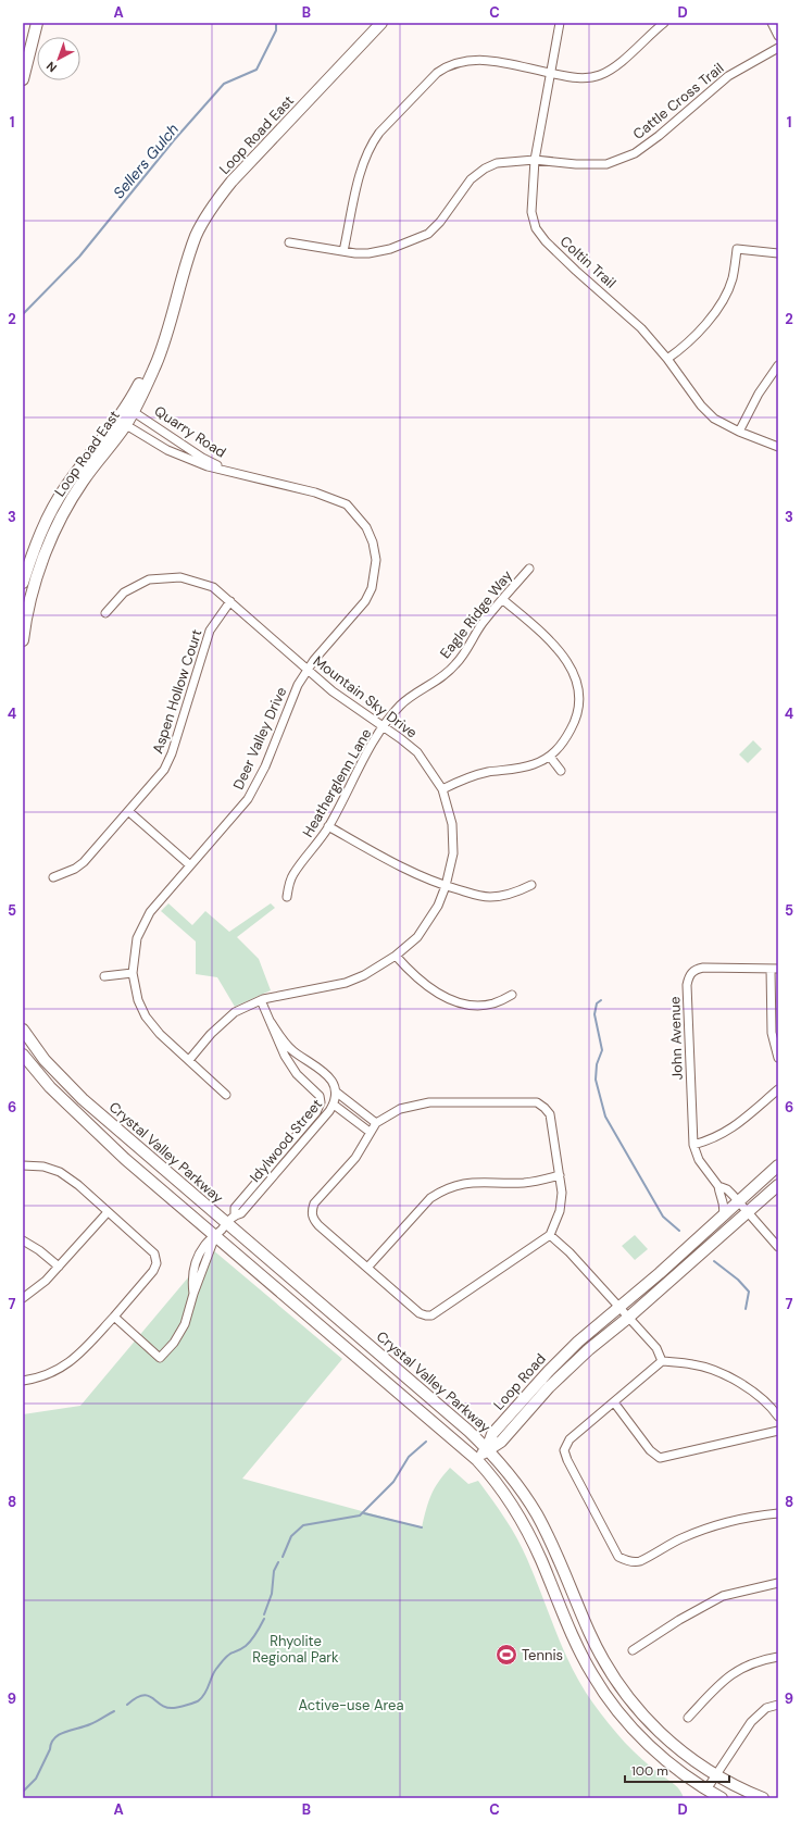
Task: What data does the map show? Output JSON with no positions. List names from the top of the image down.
{
  "streets": {
    "main road": ["Loop Road East", "Crystal Valley Parkway", "Loop Road"],
    "street": [
      "Cattle Cross Trail",
      "Coltin Trail",
      "Quarry Road",
      "Eagle Ridge Way",
      "Aspen Hollow Court",
      "Mountain Sky Drive",
      "Deer Valley Drive",
      "Heatherglenn Lane",
      "John Avenue",
      "Idylwood Street"
    ]
  },
  "crossings": [
    ["Cattle Cross Trail", "Coltin Trail"],
    ["Loop Road East", "Quarry Road"],
    ["Quarry Road", "Deer Valley Drive"],
    ["Eagle Ridge Way", "Mountain Sky Drive"],
    ["Eagle Ridge Way", "Heatherglenn Lane"],
    ["Aspen Hollow Court", "Mountain Sky Drive"],
    ["Mountain Sky Drive", "Deer Valley Drive"],
    ["Mountain Sky Drive", "Heatherglenn Lane"],
    ["Mountain Sky Drive", "Idylwood Street"],
    ["John Avenue", "Loop Road"],
    ["Idylwood Street", "Crystal Valley Parkway"],
    ["Crystal Valley Parkway", "Loop Road"]
  ],
  "water": ["Sellers Gulch"],
  "parks": ["Rhyolite Regional Park", "Active-use Area"],
  "places": {
    "sports": ["Tennis"]
  },
  "scale_bar": "100 m",
  "north": "bottom left",
  "grid": {
    "columns": [
      "A",
      "B",
      "C",
      "D"
    ],
    "rows": [
      "1",
      "2",
      "3",
      "4",
      "5",
      "6",
      "7",
      "8",
      "9"
    ]
  }
}
